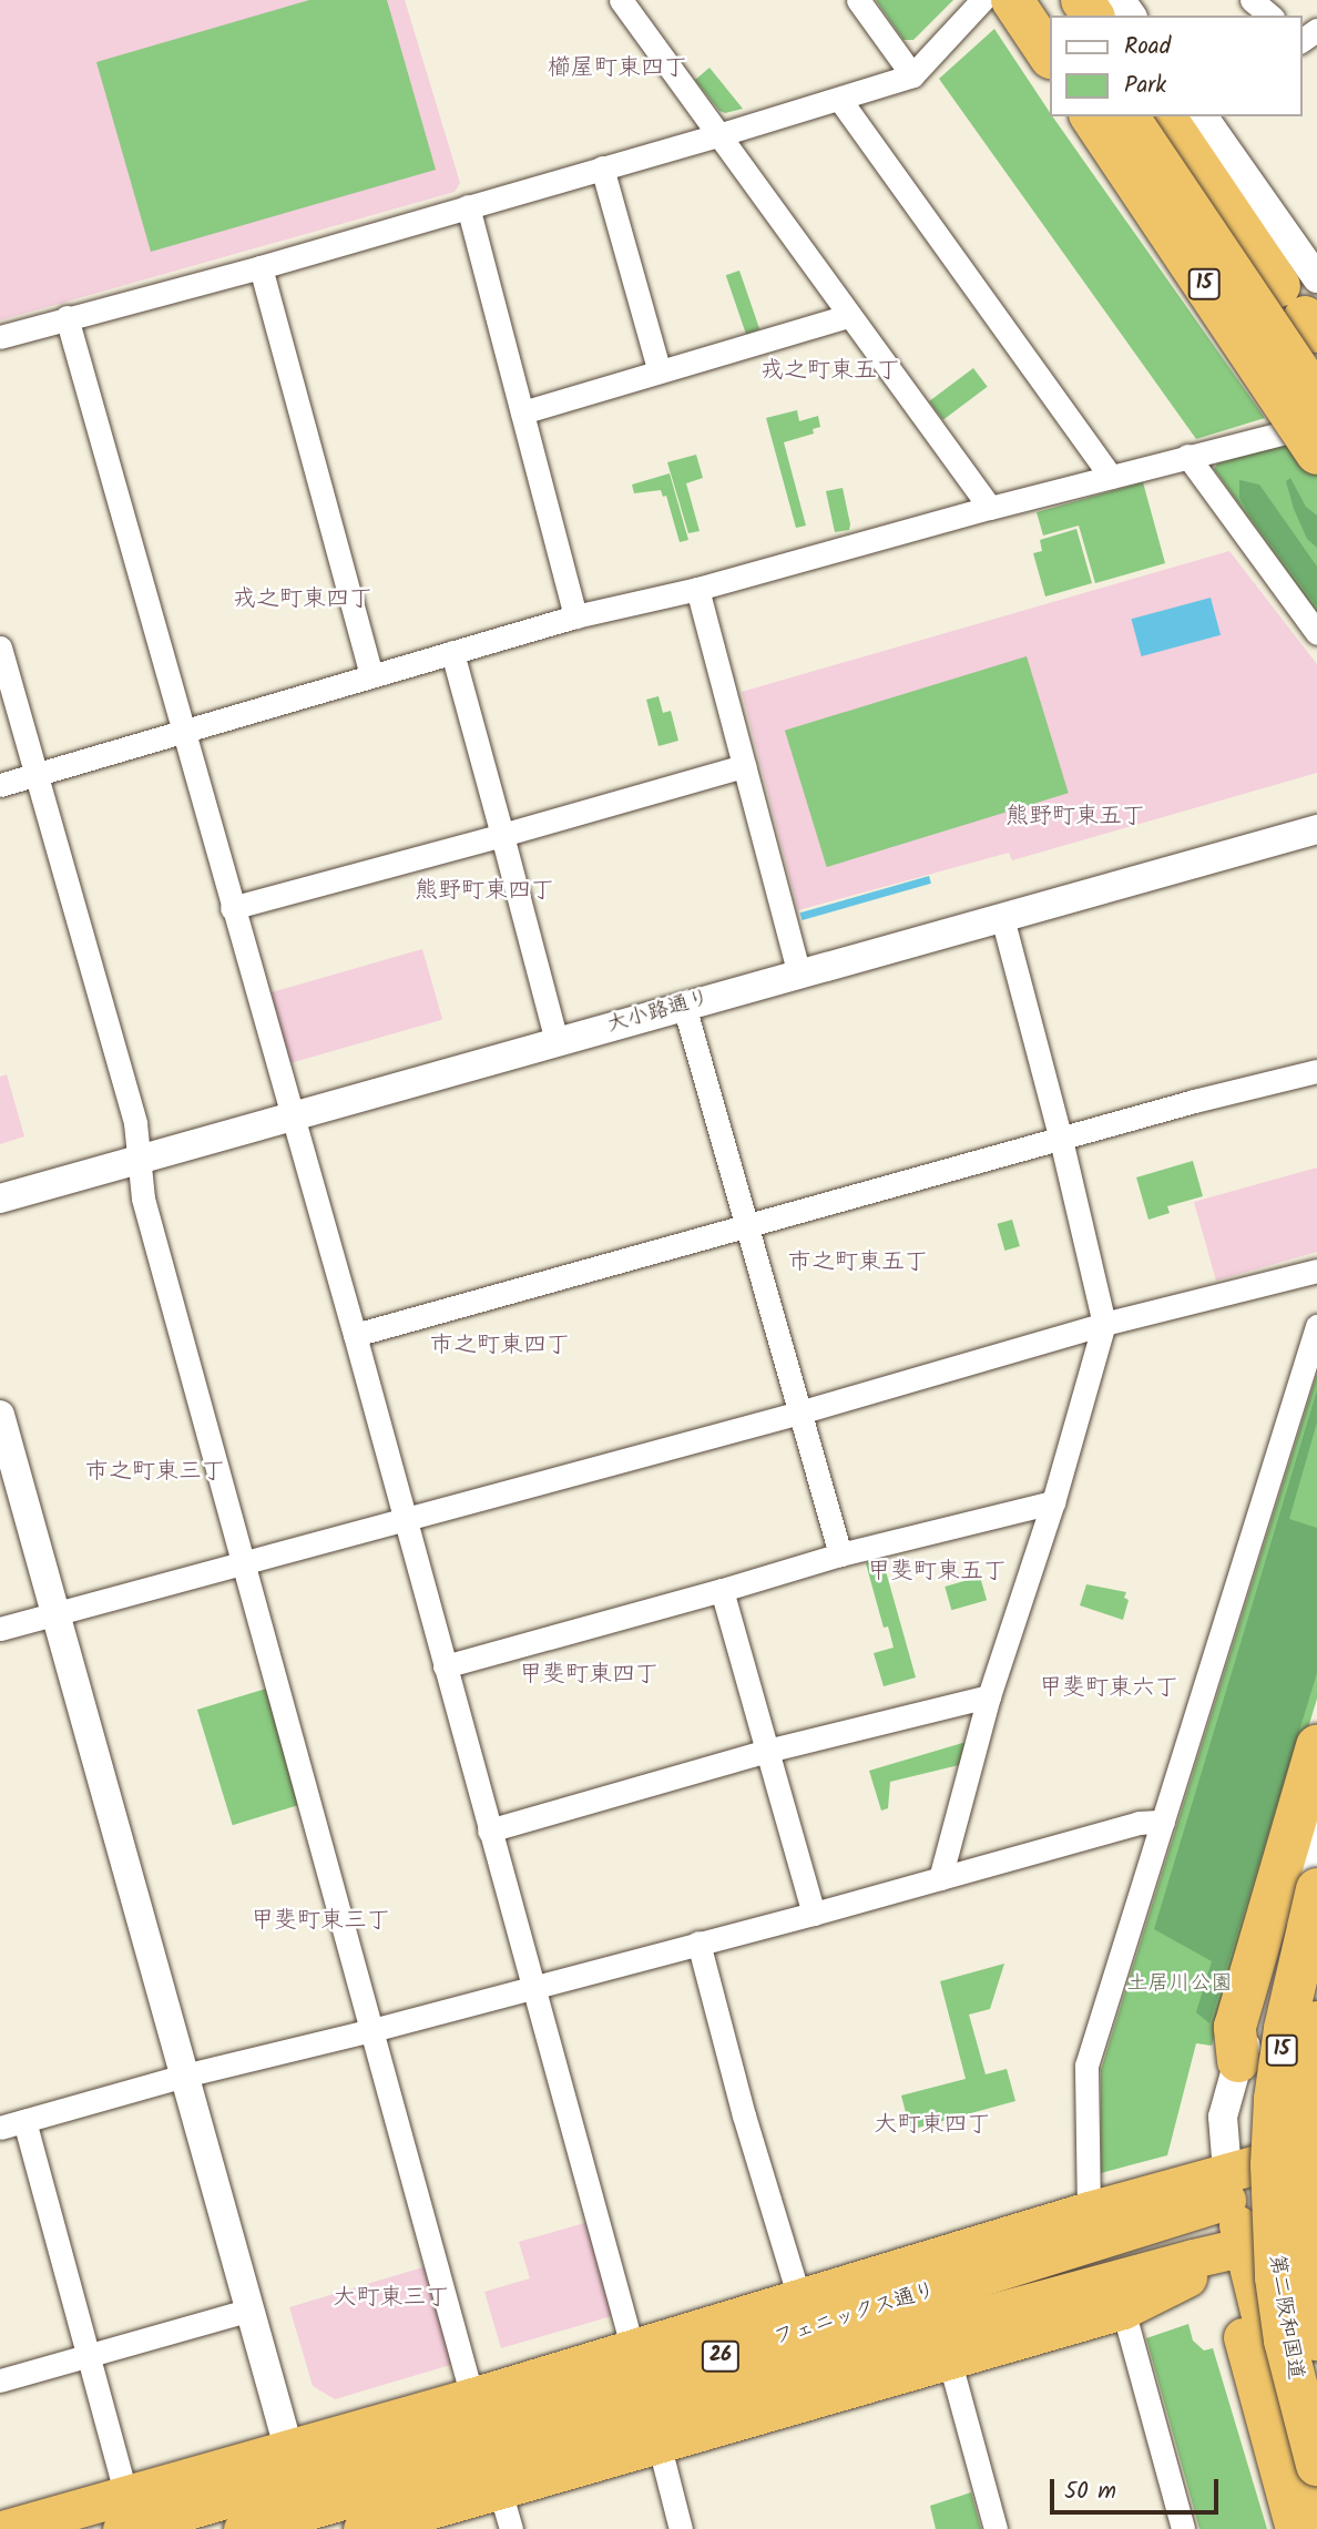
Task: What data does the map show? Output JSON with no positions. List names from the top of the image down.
{
  "streets": {
    "highway": [
      "15",
      "フェニックス通り",
      "第二阪和国道",
      "26"
    ],
    "street": ["大小路通り"]
  },
  "crossings": [
    ["15", "フェニックス通り"],
    ["15", "第二阪和国道"],
    ["フェニックス通り", "第二阪和国道"],
    ["フェニックス通り", "26"]
  ],
  "districts": [
    "櫛屋町東四丁",
    "戎之町東五丁",
    "戎之町東四丁",
    "熊野町東五丁",
    "熊野町東四丁",
    "市之町東五丁",
    "市之町東四丁",
    "市之町東三丁",
    "甲斐町東五丁",
    "甲斐町東四丁",
    "甲斐町東六丁",
    "甲斐町東三丁",
    "大町東四丁",
    "大町東三丁"
  ],
  "parks": ["土居川公園"],
  "legend": ["Road", "Park"],
  "scale_bar": "50 m"
}
